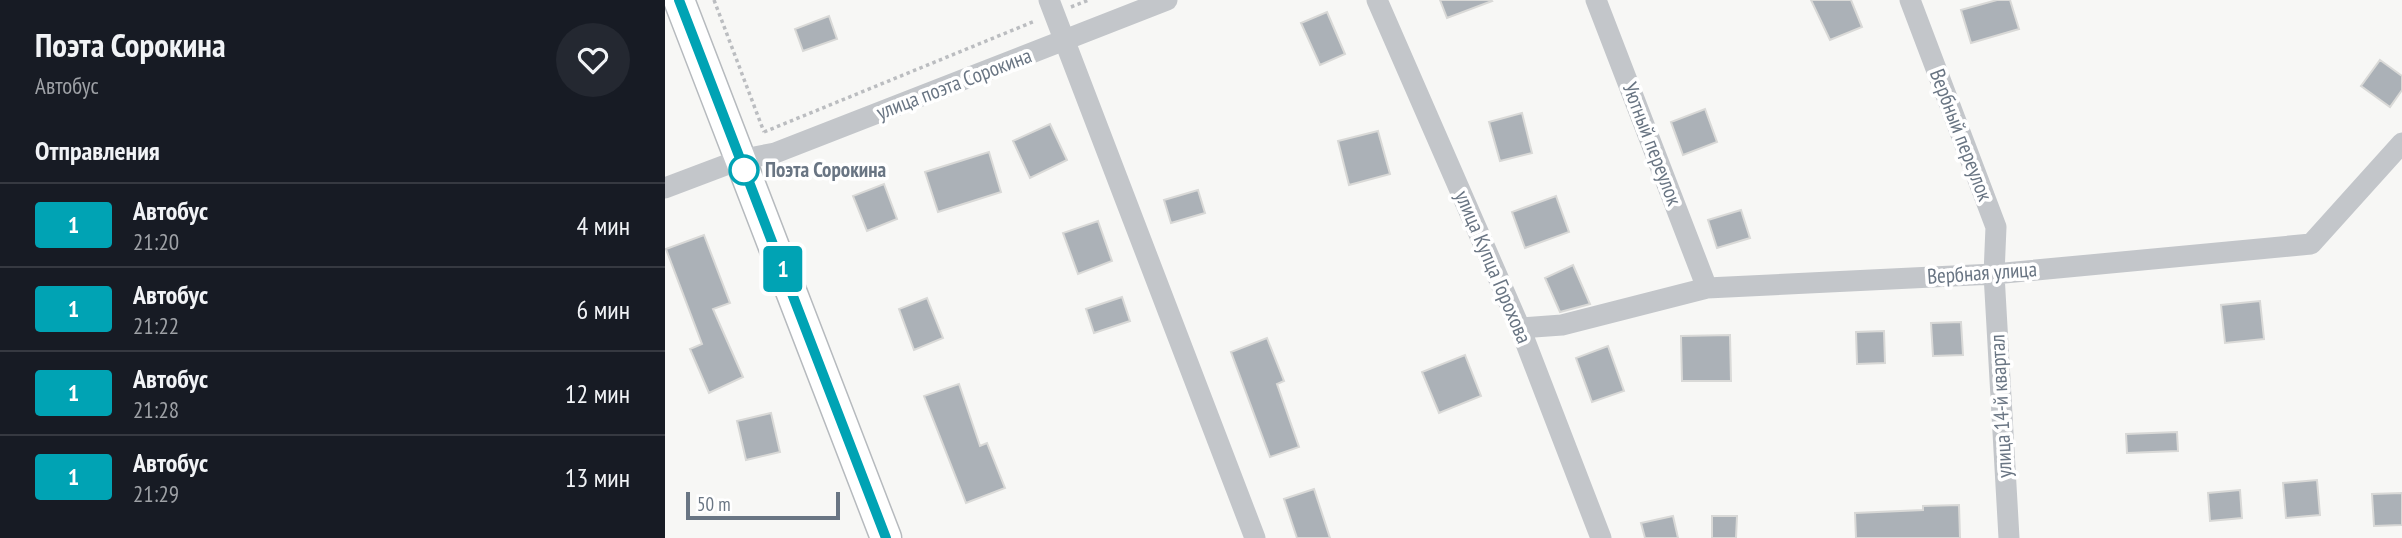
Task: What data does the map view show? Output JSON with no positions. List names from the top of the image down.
{
  "streets": {
    "street": [
      "улица поэта Сорокина",
      "Вербный переулок",
      "Уютный переулок",
      "улица Купца Горохова",
      "Вербная улица",
      "улица 14-й квартал"
    ]
  },
  "crossings": [
    ["Вербный переулок", "Вербная улица"],
    ["Вербный переулок", "улица 14-й квартал"],
    ["Уютный переулок", "Вербная улица"],
    ["улица Купца Горохова", "Вербная улица"],
    ["Вербная улица", "улица 14-й квартал"]
  ],
  "places": ["Поэта Сорокина"],
  "lines": ["bus line 1"],
  "scale_bar": "50 m",
  "page": {
    "heading": [
      ["Поэта Сорокина", "Автобус"],
      "Отправления"
    ],
    "on_map": "1",
    "list": [
      {
        "mark": "1",
        "name": "Автобус",
        "note": "21:20",
        "value": "4 мин"
      },
      {
        "mark": "1",
        "name": "Автобус",
        "note": "21:22",
        "value": "6 мин"
      },
      {
        "mark": "1",
        "name": "Автобус",
        "note": "21:28",
        "value": "12 мин"
      },
      {
        "mark": "1",
        "name": "Автобус",
        "note": "21:29",
        "value": "13 мин"
      }
    ],
    "scale": "50 m"
  }
}
